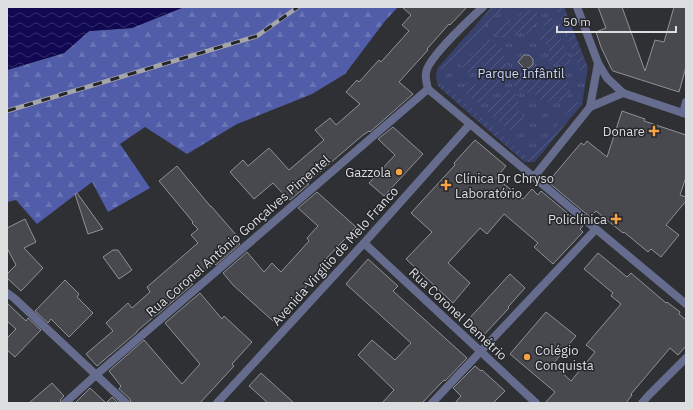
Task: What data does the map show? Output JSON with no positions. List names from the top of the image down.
{
  "streets": {
    "street": ["Rua Coronel Antônio Gonçalves Pimentel", "Avenida Virgílio de Melo Franco", "Rua Coronel Demétrio"]
  },
  "crossings": [
    ["Avenida Virgílio de Melo Franco", "Rua Coronel Demétrio"]
  ],
  "parks": ["Parque Infântil"],
  "places": {
    "health": ["Donare", "Clínica Dr Chryso Laboratório", "Policlínica"],
    "other": ["Gazzola", "Colégio Conquista"]
  },
  "scale_bar": "50 m"
}
